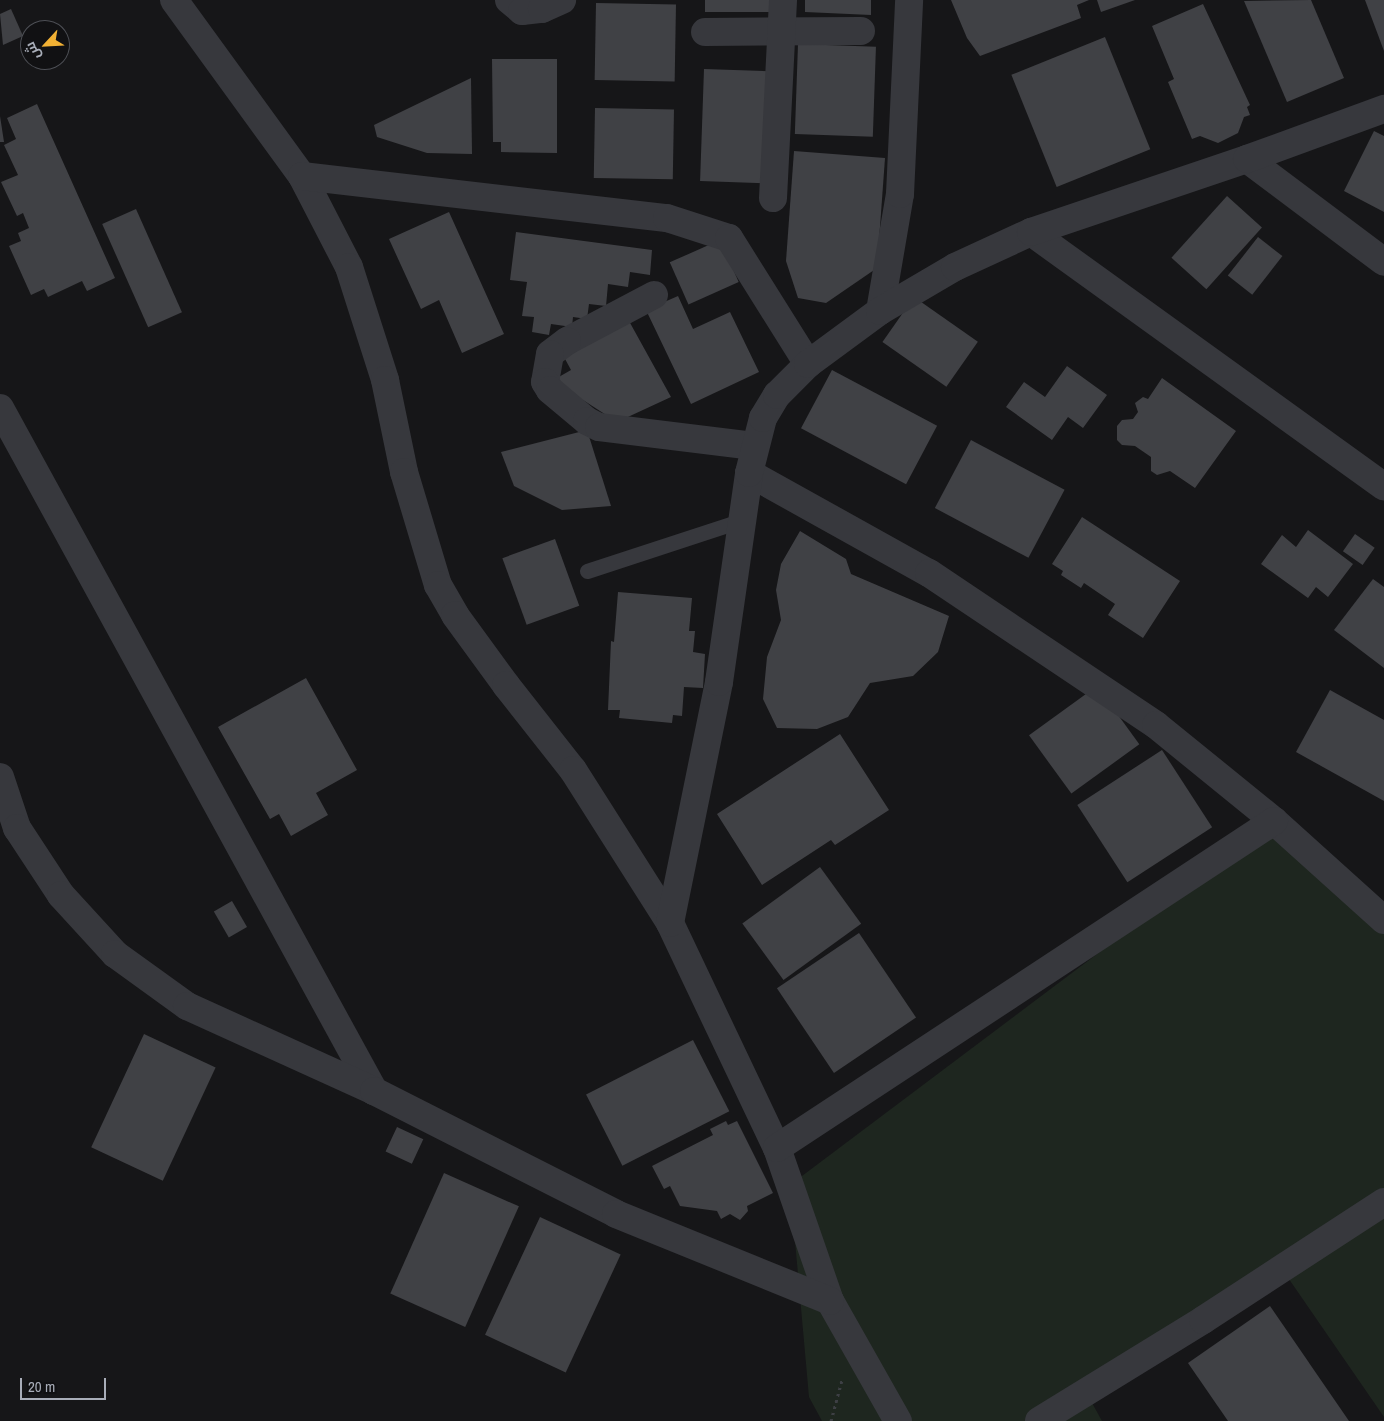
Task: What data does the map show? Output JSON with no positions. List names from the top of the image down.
{
  "scale_bar": "20 m",
  "north": "bottom left"
}
